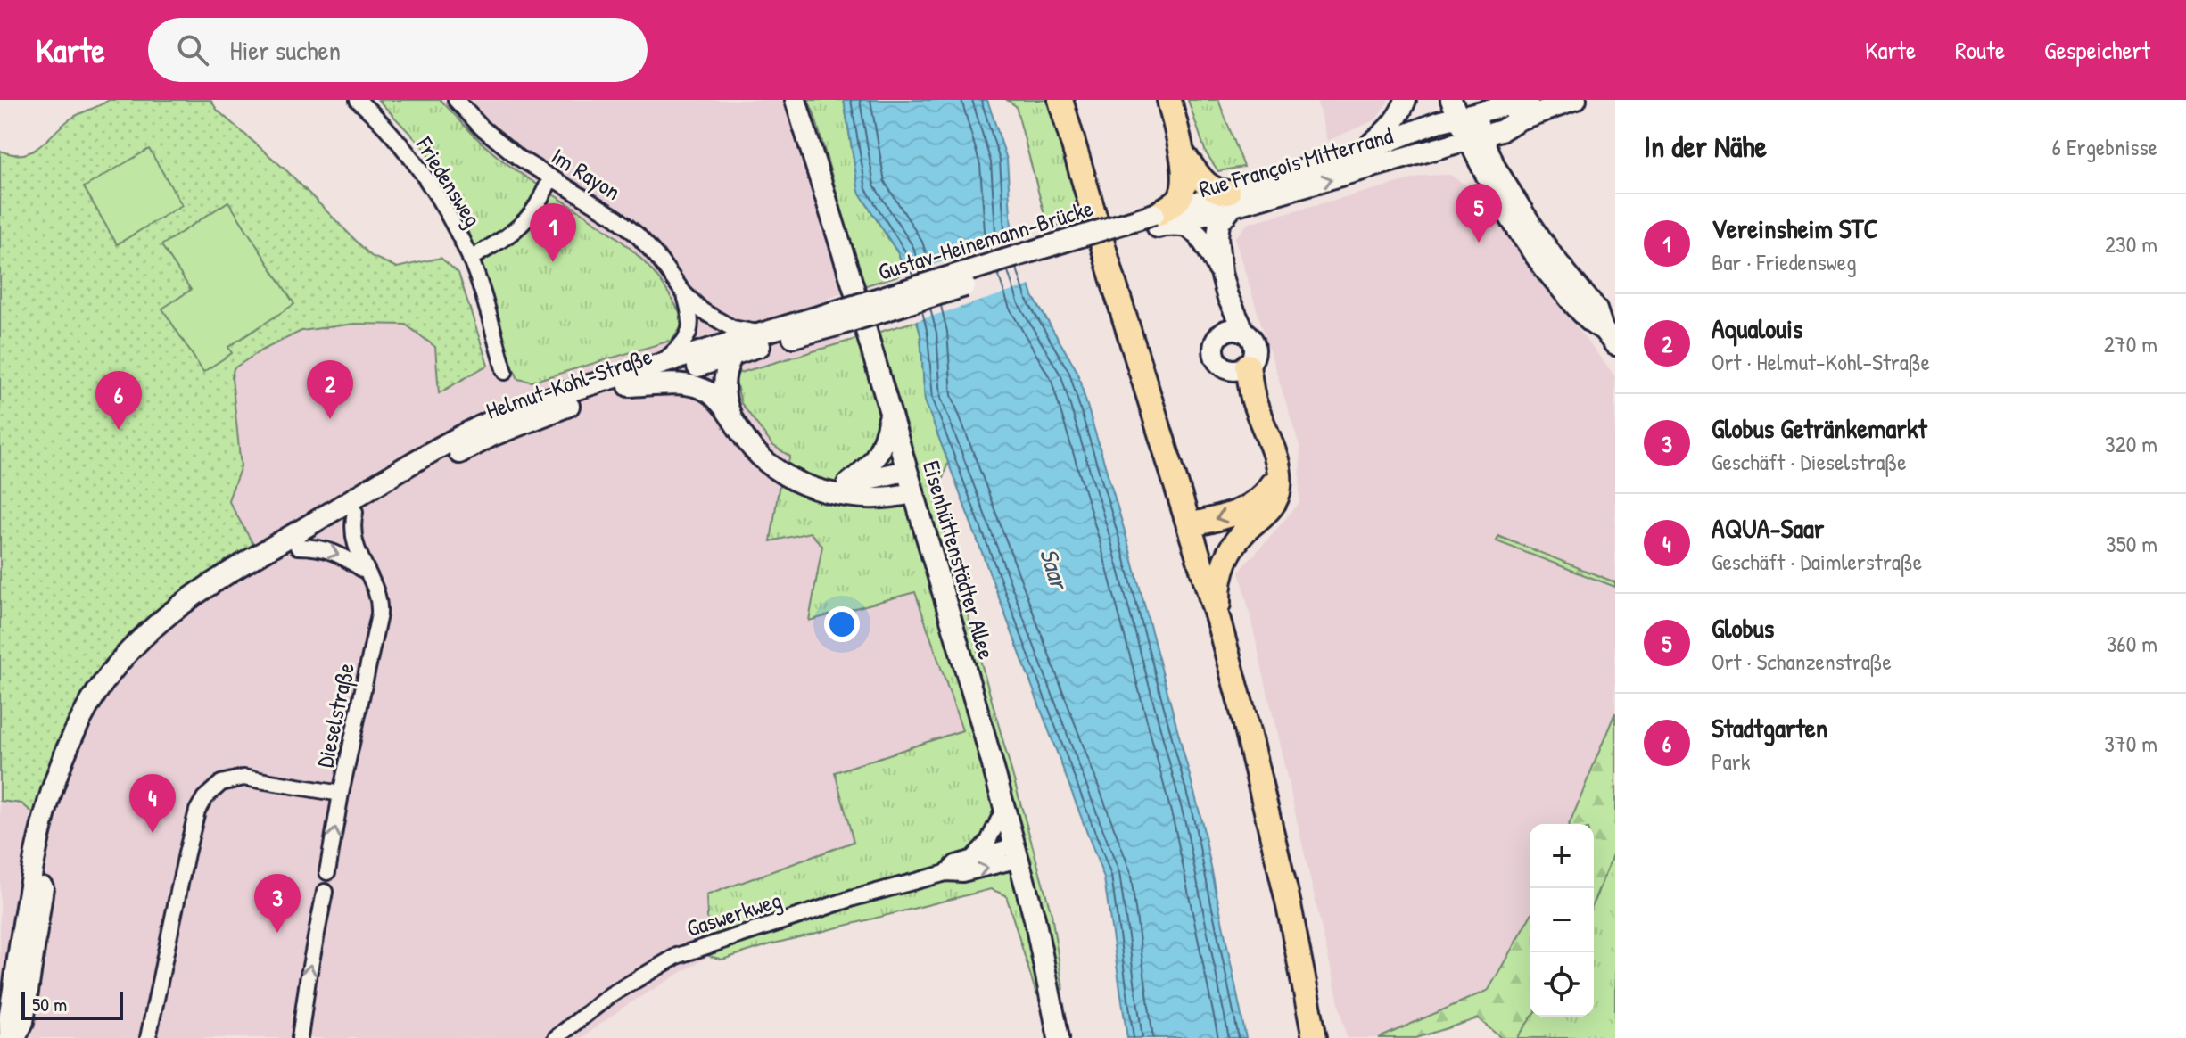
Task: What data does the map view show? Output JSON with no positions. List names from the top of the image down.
{
  "streets": {
    "street": [
      "Rue François Mitterrand",
      "Im Rayon",
      "Friedensweg",
      "Gustav-Heinemann-Brücke",
      "Helmut-Kohl-Straße",
      "Eisenhüttenstädter Allee",
      "Dieselstraße",
      "Gaswerkweg"
    ]
  },
  "crossings": [
    ["Rue François Mitterrand", "Gustav-Heinemann-Brücke"],
    ["Im Rayon", "Friedensweg"],
    ["Im Rayon", "Helmut-Kohl-Straße"],
    ["Gustav-Heinemann-Brücke", "Helmut-Kohl-Straße"],
    ["Helmut-Kohl-Straße", "Dieselstraße"],
    ["Eisenhüttenstädter Allee", "Gaswerkweg"]
  ],
  "water": ["Saar"],
  "scale_bar": "50 m",
  "page": {
    "header": "Karte",
    "search": "Hier suchen",
    "nav": ["Karte", "Route", "Gespeichert"],
    "heading": ["In der Nähe", "6 Ergebnisse"],
    "pins": [
      "5",
      "1",
      "2",
      "6",
      "4",
      "3"
    ],
    "list": [
      {
        "mark": "1",
        "name": "Vereinsheim STC",
        "note": "Bar · Friedensweg",
        "value": "230 m"
      },
      {
        "mark": "2",
        "name": "Aqualouis",
        "note": "Ort · Helmut-Kohl-Straße",
        "value": "270 m"
      },
      {
        "mark": "3",
        "name": "Globus Getränkemarkt",
        "note": "Geschäft · Dieselstraße",
        "value": "320 m"
      },
      {
        "mark": "4",
        "name": "AQUA-Saar",
        "note": "Geschäft · Daimlerstraße",
        "value": "350 m"
      },
      {
        "mark": "5",
        "name": "Globus",
        "note": "Ort · Schanzenstraße",
        "value": "360 m"
      },
      {
        "mark": "6",
        "name": "Stadtgarten",
        "note": "Park",
        "value": "370 m"
      }
    ],
    "map_buttons": ["+", "−"],
    "scale": "50 m"
  }
}
